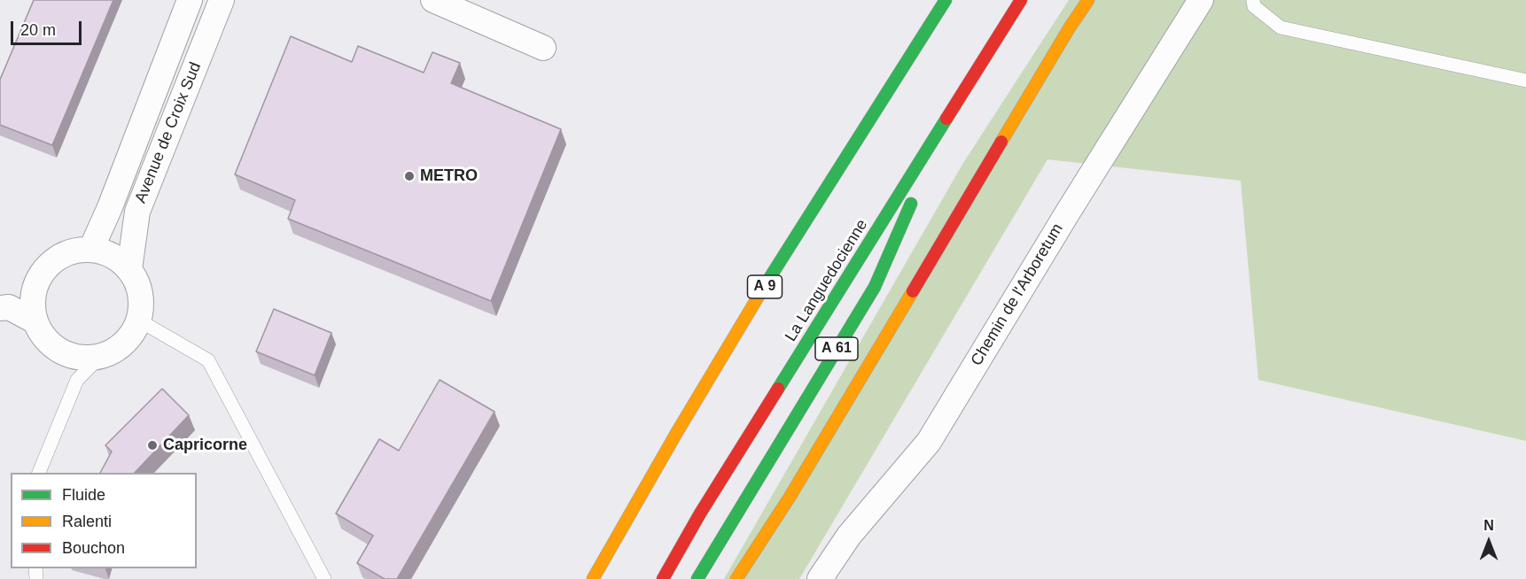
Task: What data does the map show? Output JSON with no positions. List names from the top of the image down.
{
  "streets": {
    "highway": ["La Languedocienne", "A 9", "A 61"],
    "street": ["Avenue de Croix Sud", "Chemin de l'Arboretum"]
  },
  "crossings": [
    ["La Languedocienne", "A 61"]
  ],
  "places": ["METRO", "Capricorne"],
  "legend": ["Fluide", "Ralenti", "Bouchon"],
  "scale_bar": "20 m",
  "north": "top"
}
